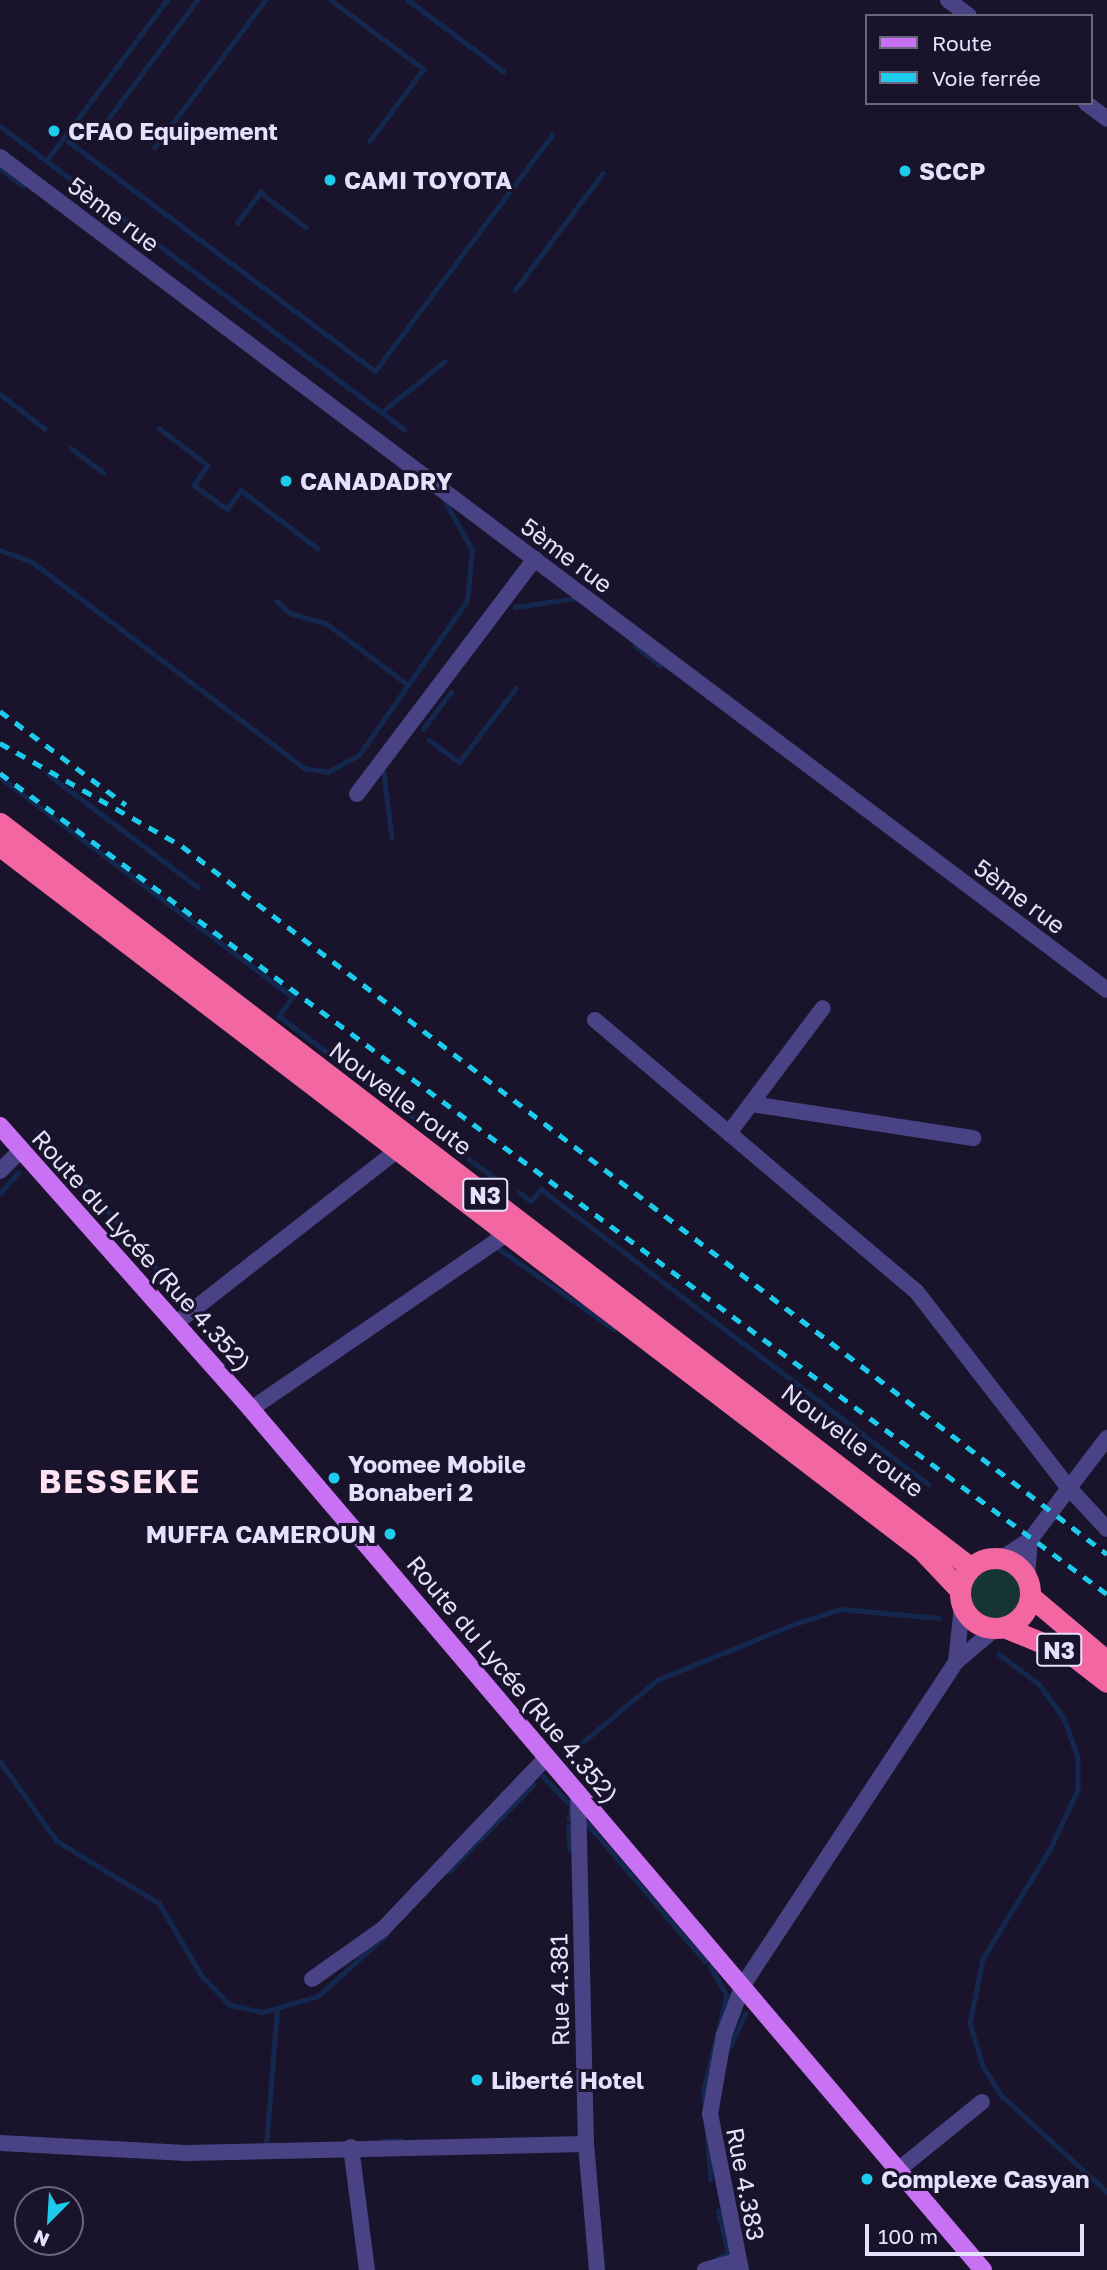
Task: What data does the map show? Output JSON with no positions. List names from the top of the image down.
{
  "streets": {
    "highway": ["Nouvelle route", "N3"],
    "main road": ["Route du Lycée (Rue 4.352)"],
    "street": ["5ème rue", "Rue 4.381", "Rue 4.383"]
  },
  "crossings": [
    ["Nouvelle route", "N3"],
    ["Route du Lycée (Rue 4.352)", "Rue 4.381"],
    ["Route du Lycée (Rue 4.352)", "Rue 4.383"]
  ],
  "districts": ["BESSEKE"],
  "places": [
    "CFAO Equipement",
    "SCCP",
    "CAMI TOYOTA",
    "CANADADRY",
    "Yoomee Mobile Bonaberi 2",
    "MUFFA CAMEROUN",
    "Liberté Hotel",
    "Complexe Casyan"
  ],
  "legend": ["Route", "Voie ferrée"],
  "scale_bar": "100 m",
  "north": "bottom left"
}
